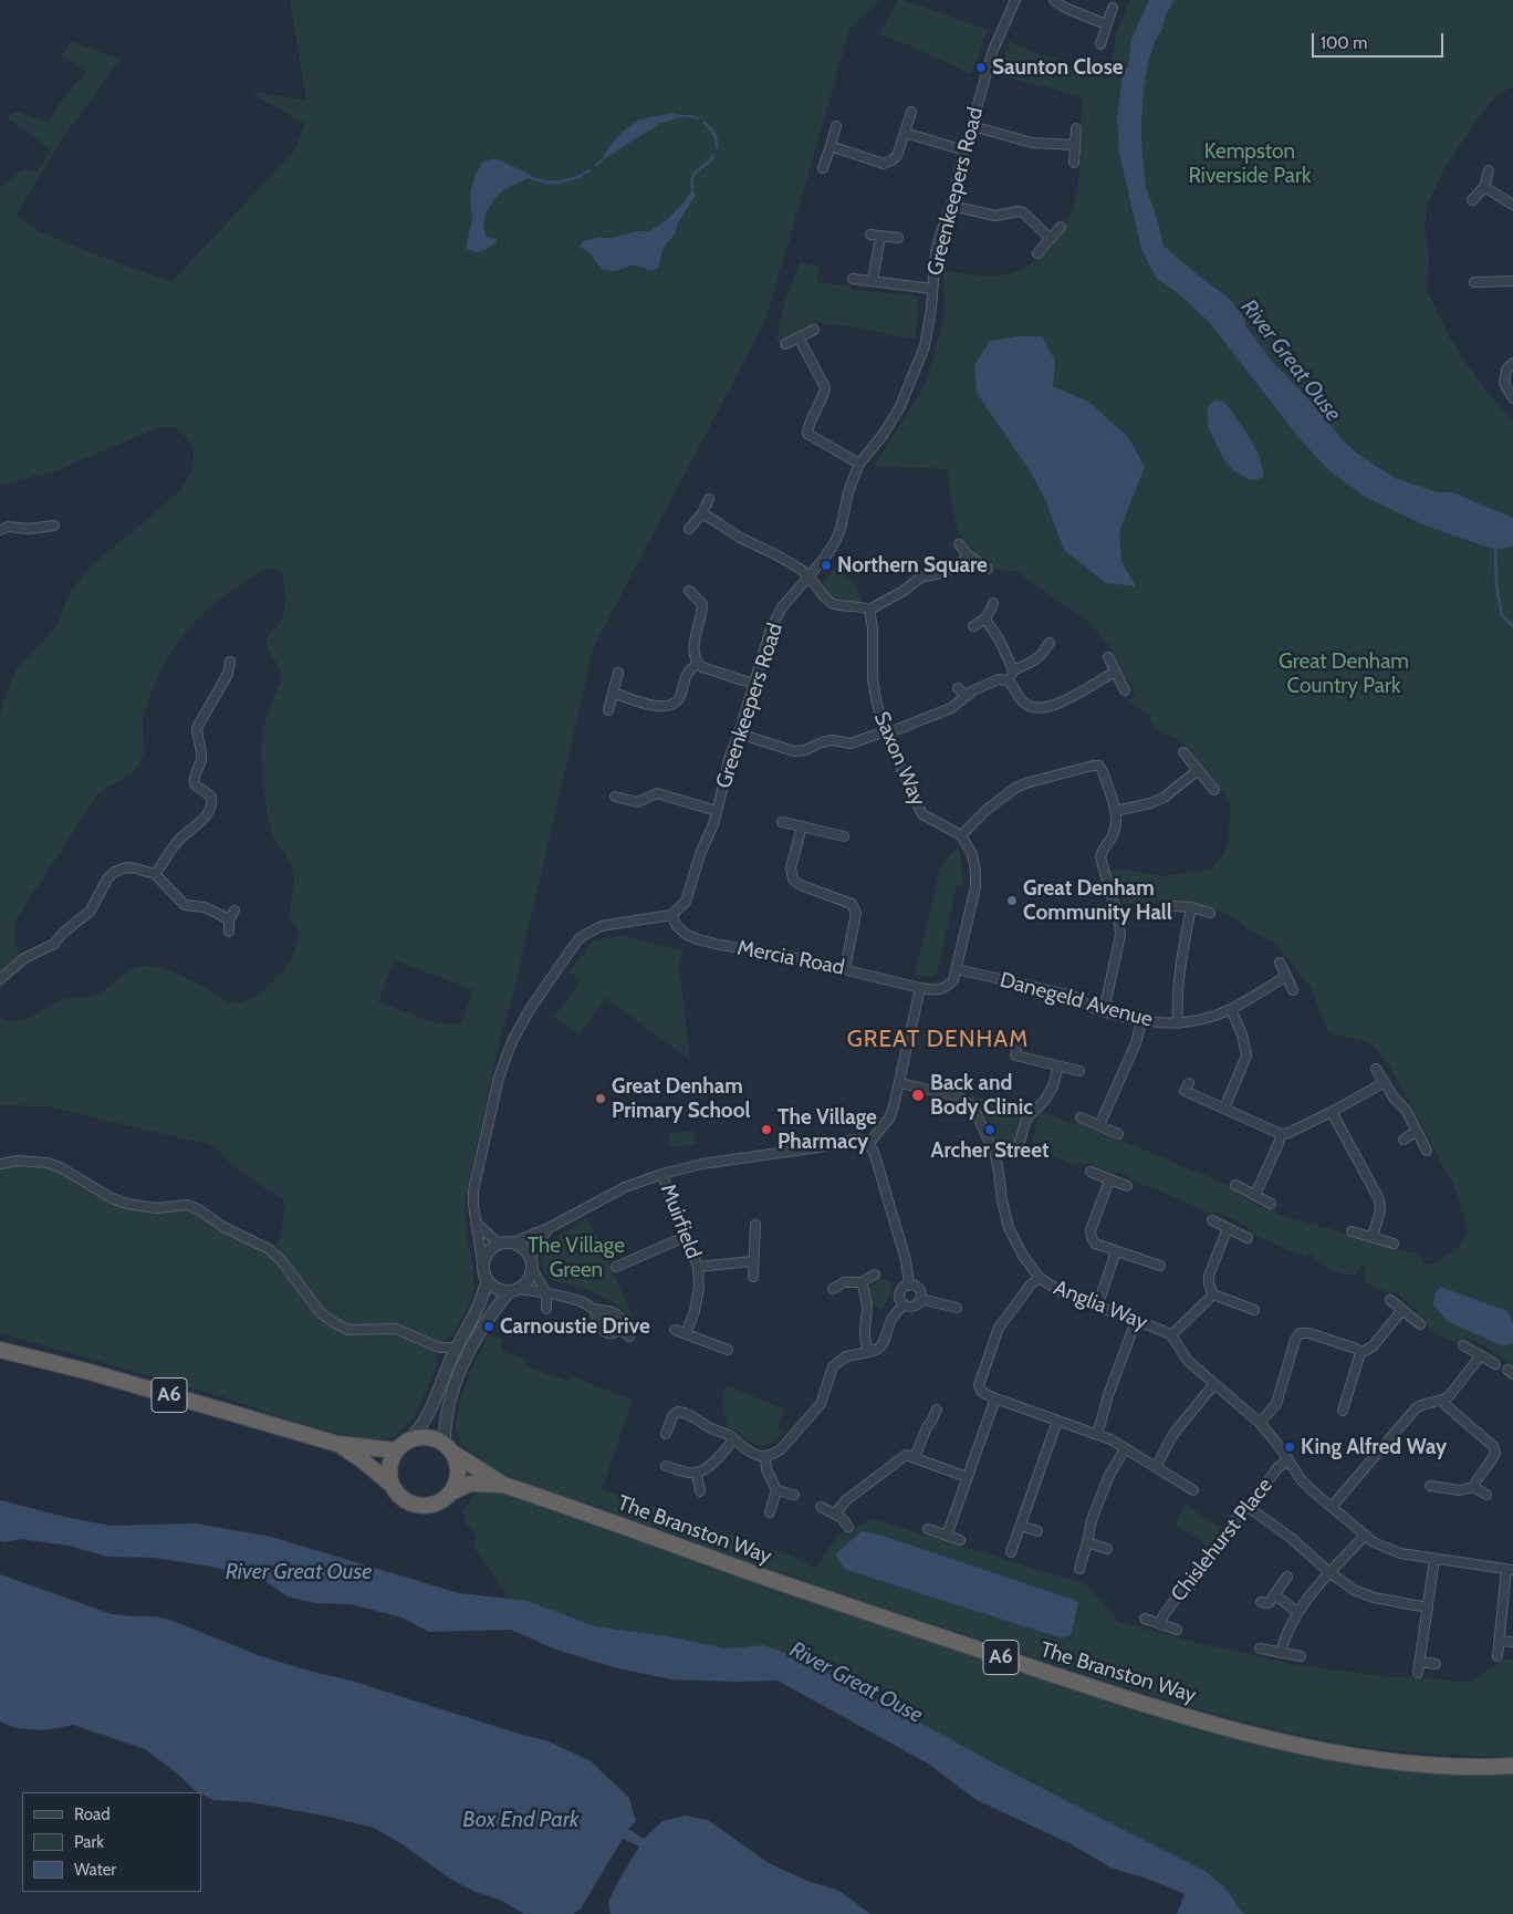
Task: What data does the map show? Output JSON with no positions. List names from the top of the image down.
{
  "streets": {
    "highway": ["A6", "The Branston Way"],
    "street": [
      "Greenkeepers Road",
      "Saxon Way",
      "Mercia Road",
      "Danegeld Avenue",
      "Muirfield",
      "Anglia Way",
      "Chislehurst Place"
    ]
  },
  "crossings": [
    ["Greenkeepers Road", "Mercia Road"],
    ["A6", "The Branston Way"]
  ],
  "districts": ["GREAT DENHAM"],
  "water": ["River Great Ouse", "Box End Park"],
  "parks": ["Kempston Riverside Park", "Great Denham Country Park", "The Village Green"],
  "places": [
    "Saunton Close",
    "Northern Square",
    "Great Denham Community Hall",
    "Back and Body Clinic",
    "Great Denham Primary School",
    "The Village Pharmacy",
    "Archer Street",
    "Carnoustie Drive",
    "King Alfred Way"
  ],
  "legend": ["Road", "Park", "Water"],
  "scale_bar": "100 m"
}
